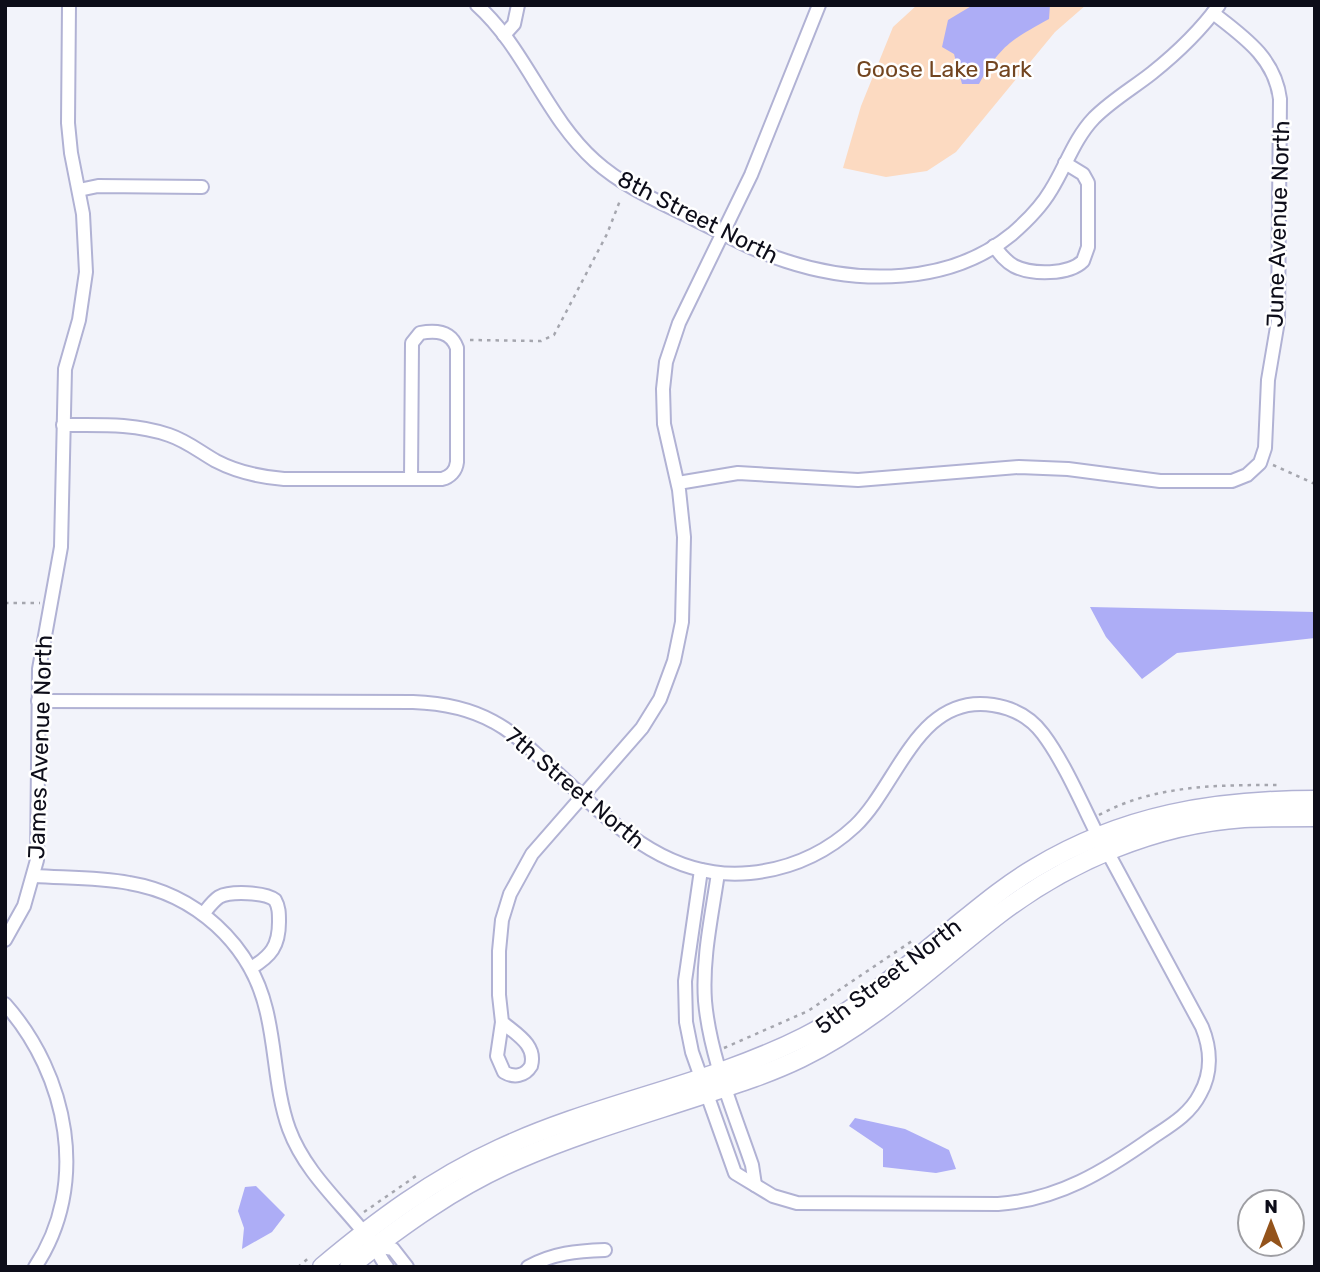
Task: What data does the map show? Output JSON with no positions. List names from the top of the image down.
{
  "streets": {
    "street": [
      "8th Street North",
      "June Avenue North",
      "James Avenue North",
      "7th Street North",
      "5th Street North"
    ]
  },
  "crossings": [
    ["8th Street North", "June Avenue North"],
    ["James Avenue North", "7th Street North"],
    ["7th Street North", "5th Street North"]
  ],
  "parks": ["Goose Lake Park"],
  "north": "top"
}
